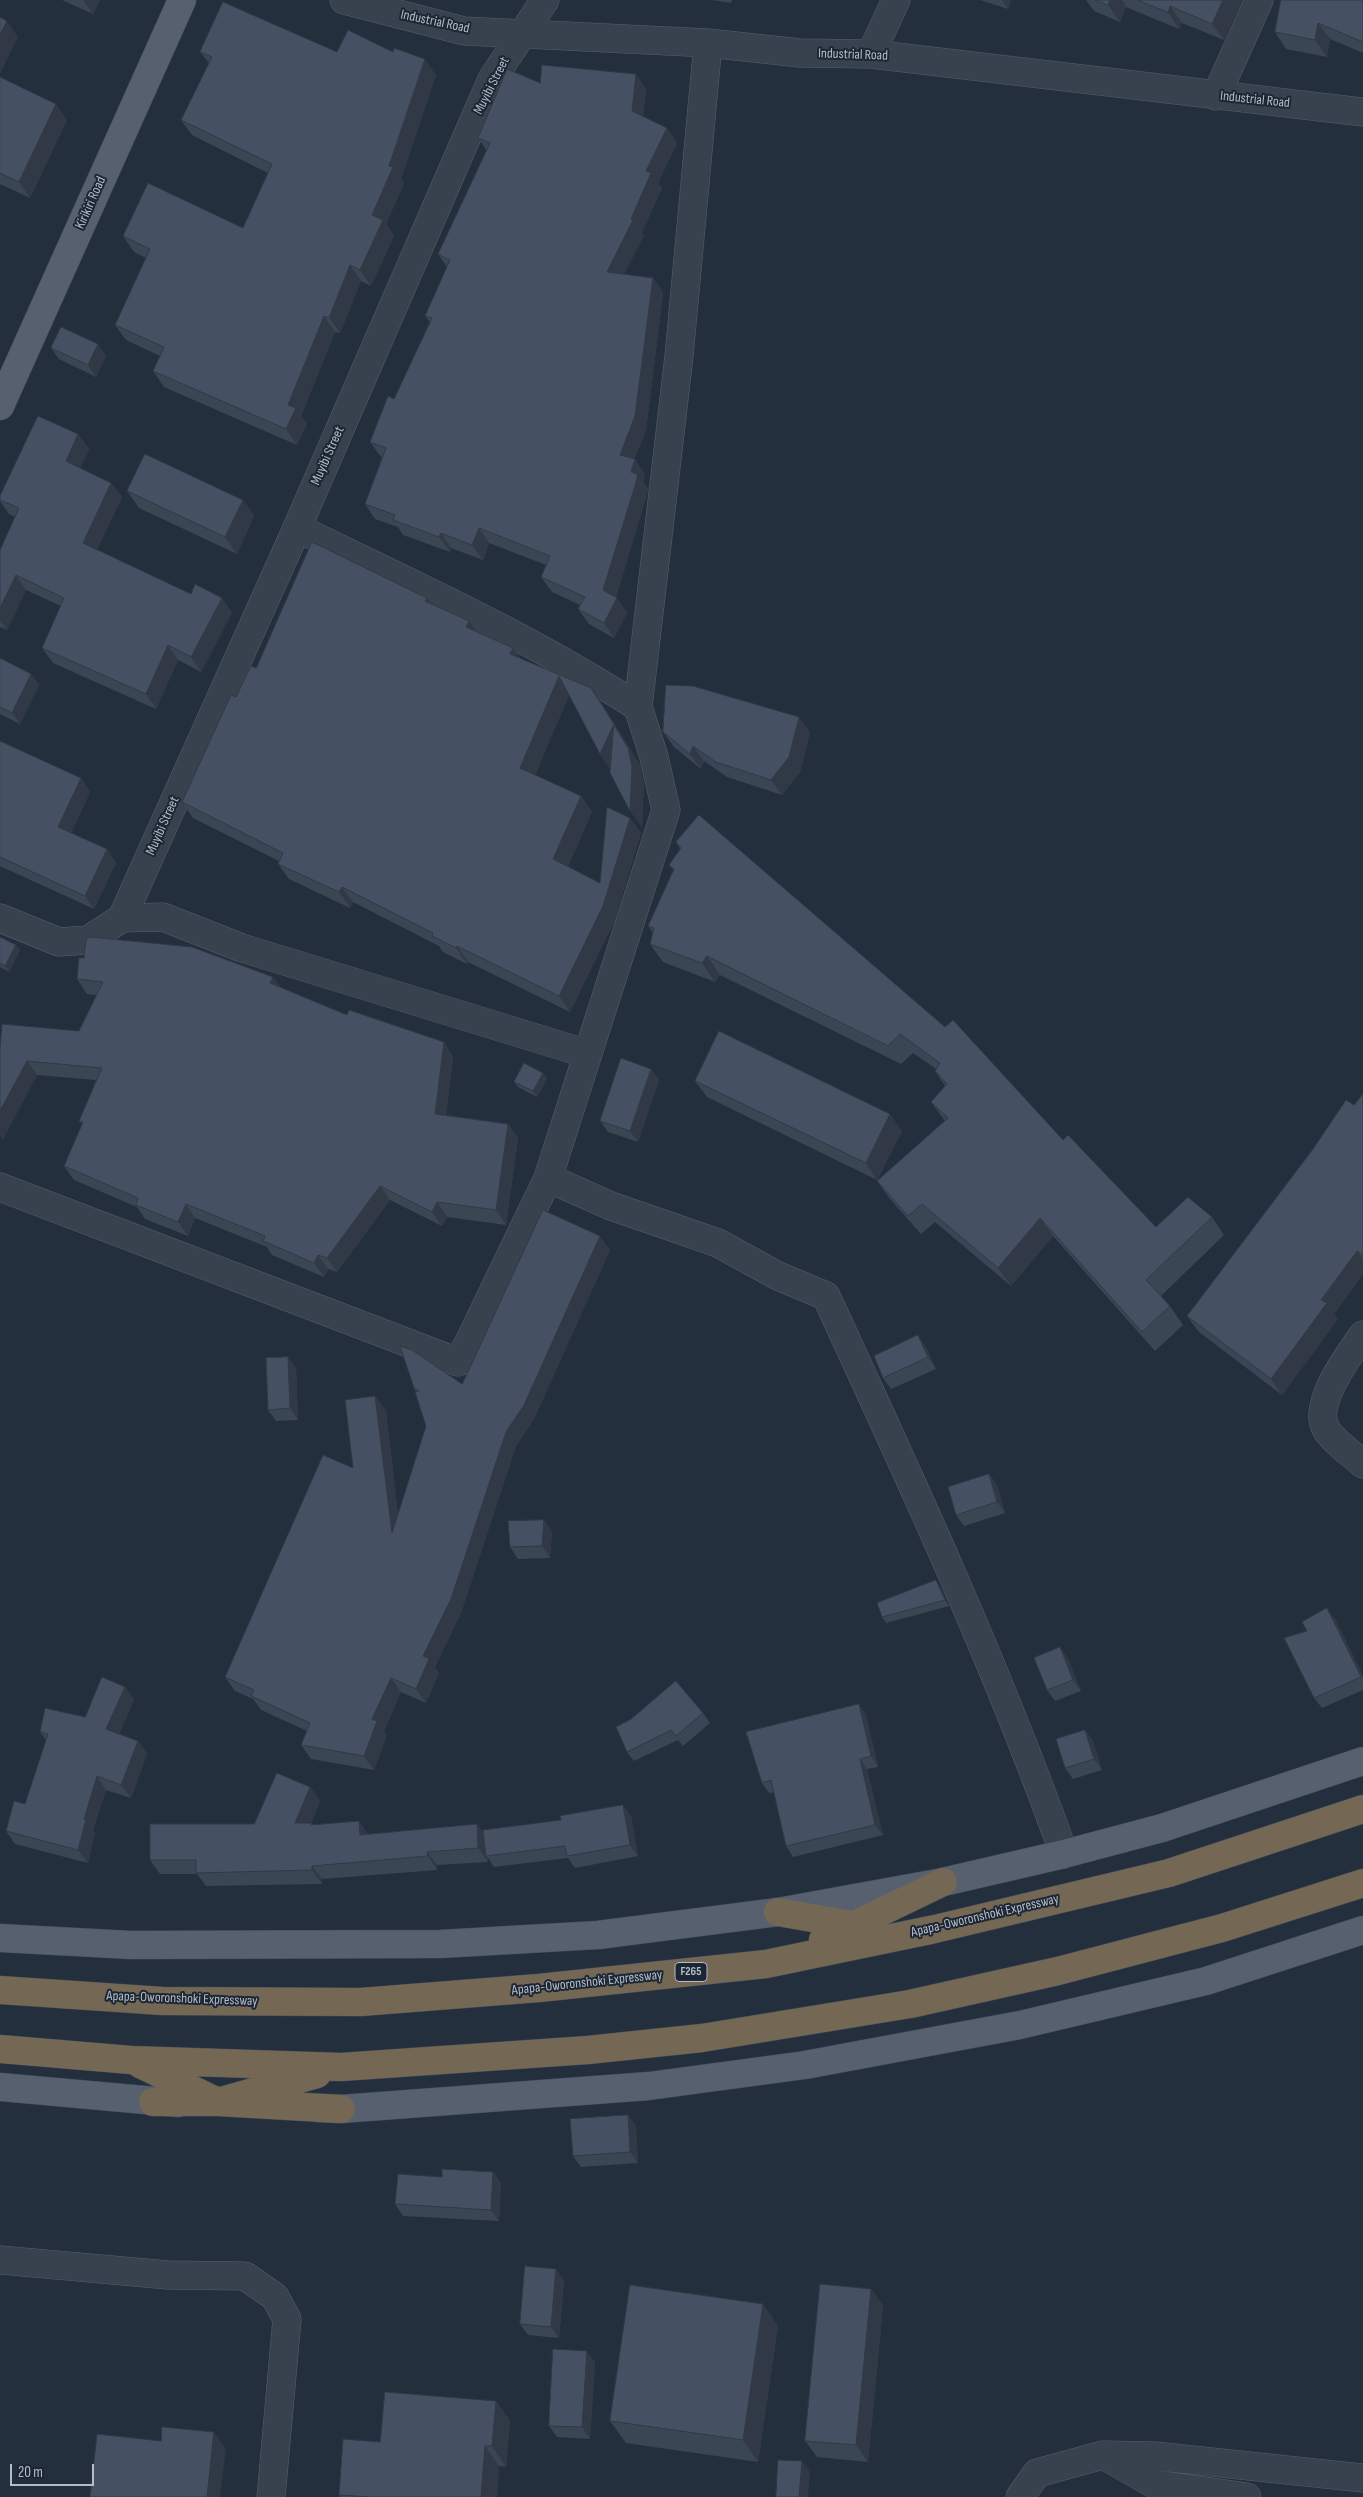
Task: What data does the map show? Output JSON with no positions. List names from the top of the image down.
{
  "streets": {
    "highway": ["Apapa-Oworonshoki Expressway", "F265"],
    "main road": ["Kirikiri Road"],
    "street": ["Industrial Road", "Muyibi Street"]
  },
  "crossings": [
    ["Industrial Road", "Muyibi Street"]
  ],
  "scale_bar": "20 m"
}
